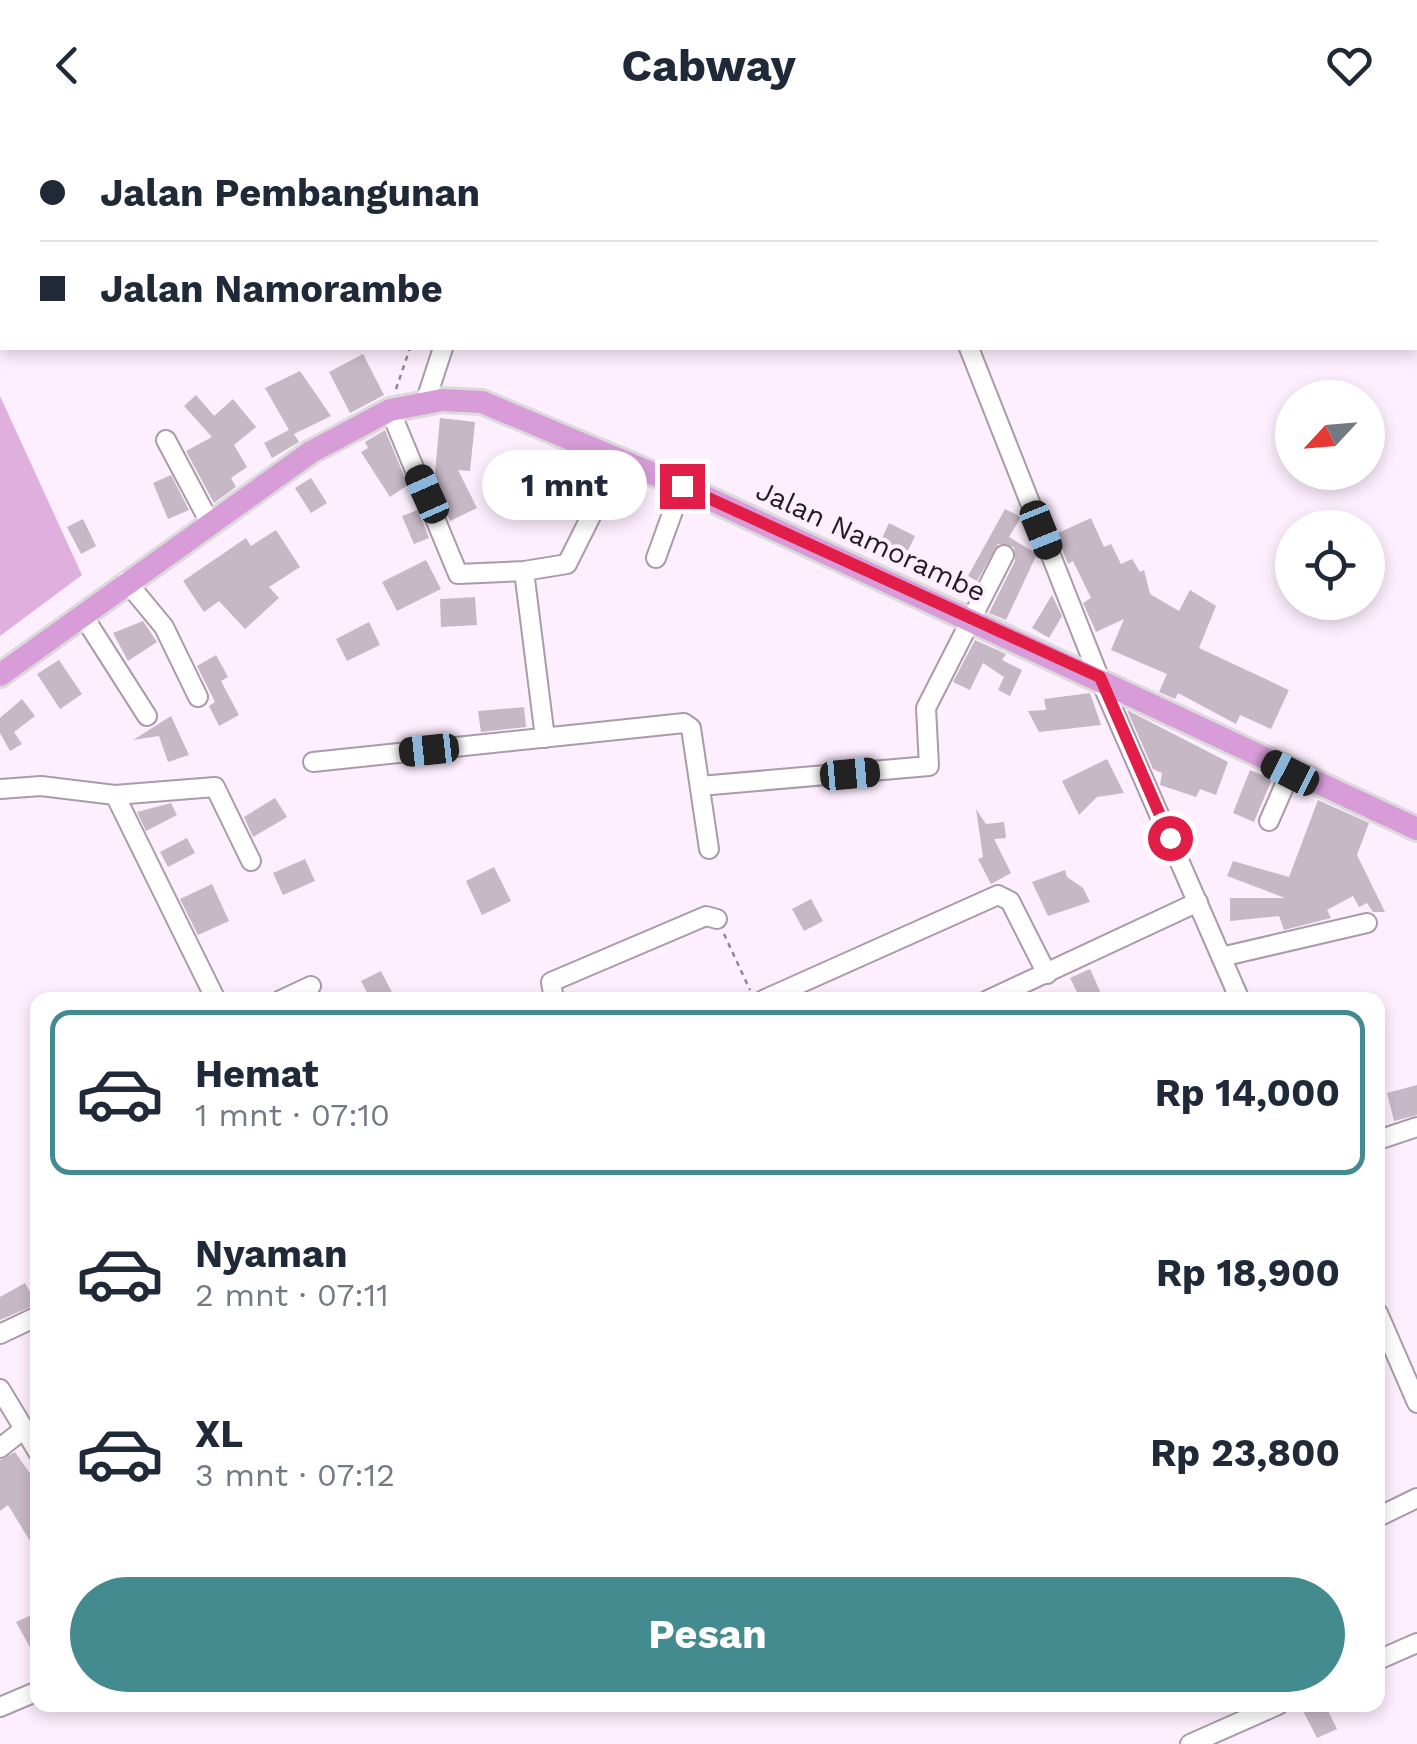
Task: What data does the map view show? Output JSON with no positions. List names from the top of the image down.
{
  "streets": {
    "main road": ["Jalan Namorambe"]
  },
  "north": "bottom left",
  "page": {
    "header": "Cabway",
    "banner": ["Jalan Pembangunan", "Jalan Namorambe"],
    "bubble": "1 mnt",
    "list": [
      {
        "name": "Hemat",
        "note": "1 mnt · 07:10",
        "value": "Rp 14,000"
      },
      {
        "name": "Nyaman",
        "note": "2 mnt · 07:11",
        "value": "Rp 18,900"
      },
      {
        "name": "XL",
        "note": "3 mnt · 07:12",
        "value": "Rp 23,800"
      }
    ],
    "buttons": "Pesan"
  }
}
